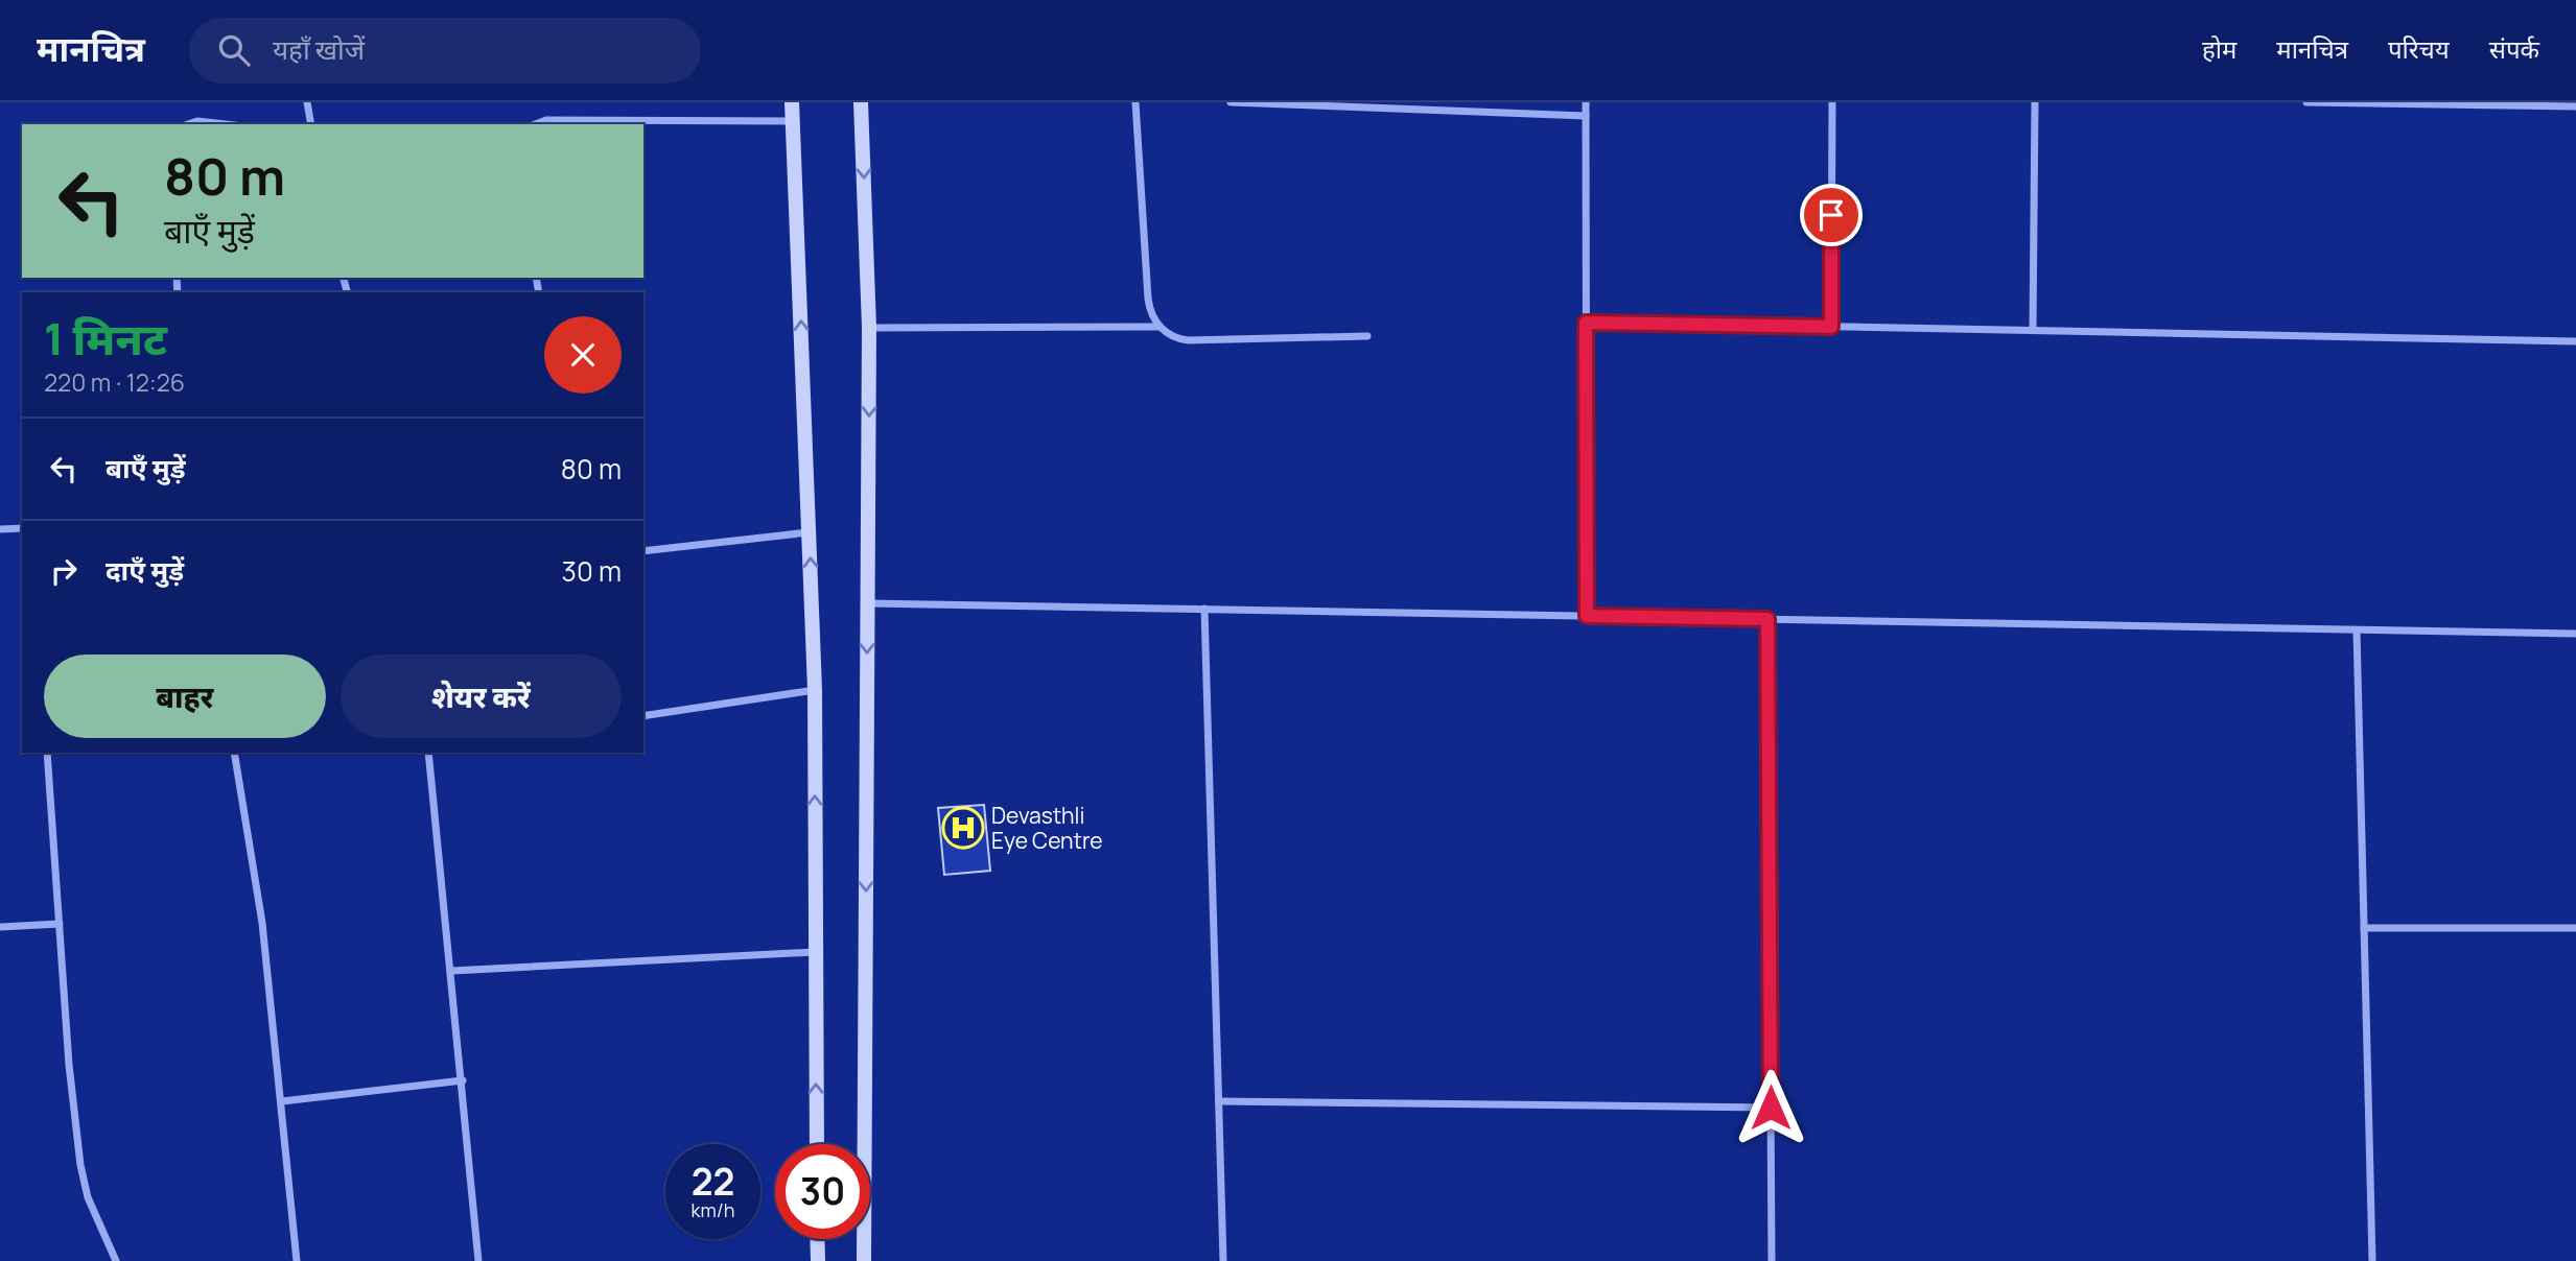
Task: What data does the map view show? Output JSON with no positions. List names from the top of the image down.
{
  "places": {
    "hospital": ["Devasthli Eye Centre"]
  },
  "page": {
    "header": "मानचित्र",
    "search": "यहाँ खोजें",
    "nav": [
      "होम",
      "मानचित्र",
      "परिचय",
      "संपर्क"
    ],
    "turn": ["80 m", "बाएँ मुड़ें"],
    "heading": ["1 मिनट", "220 m · 12:26"],
    "list": [
      {
        "name": "बाएँ मुड़ें",
        "value": "80 m"
      },
      {
        "name": "दाएँ मुड़ें",
        "value": "30 m"
      }
    ],
    "buttons": ["बाहर", "शेयर करें"],
    "speed": "22 km/h",
    "limit": "30"
  }
}
